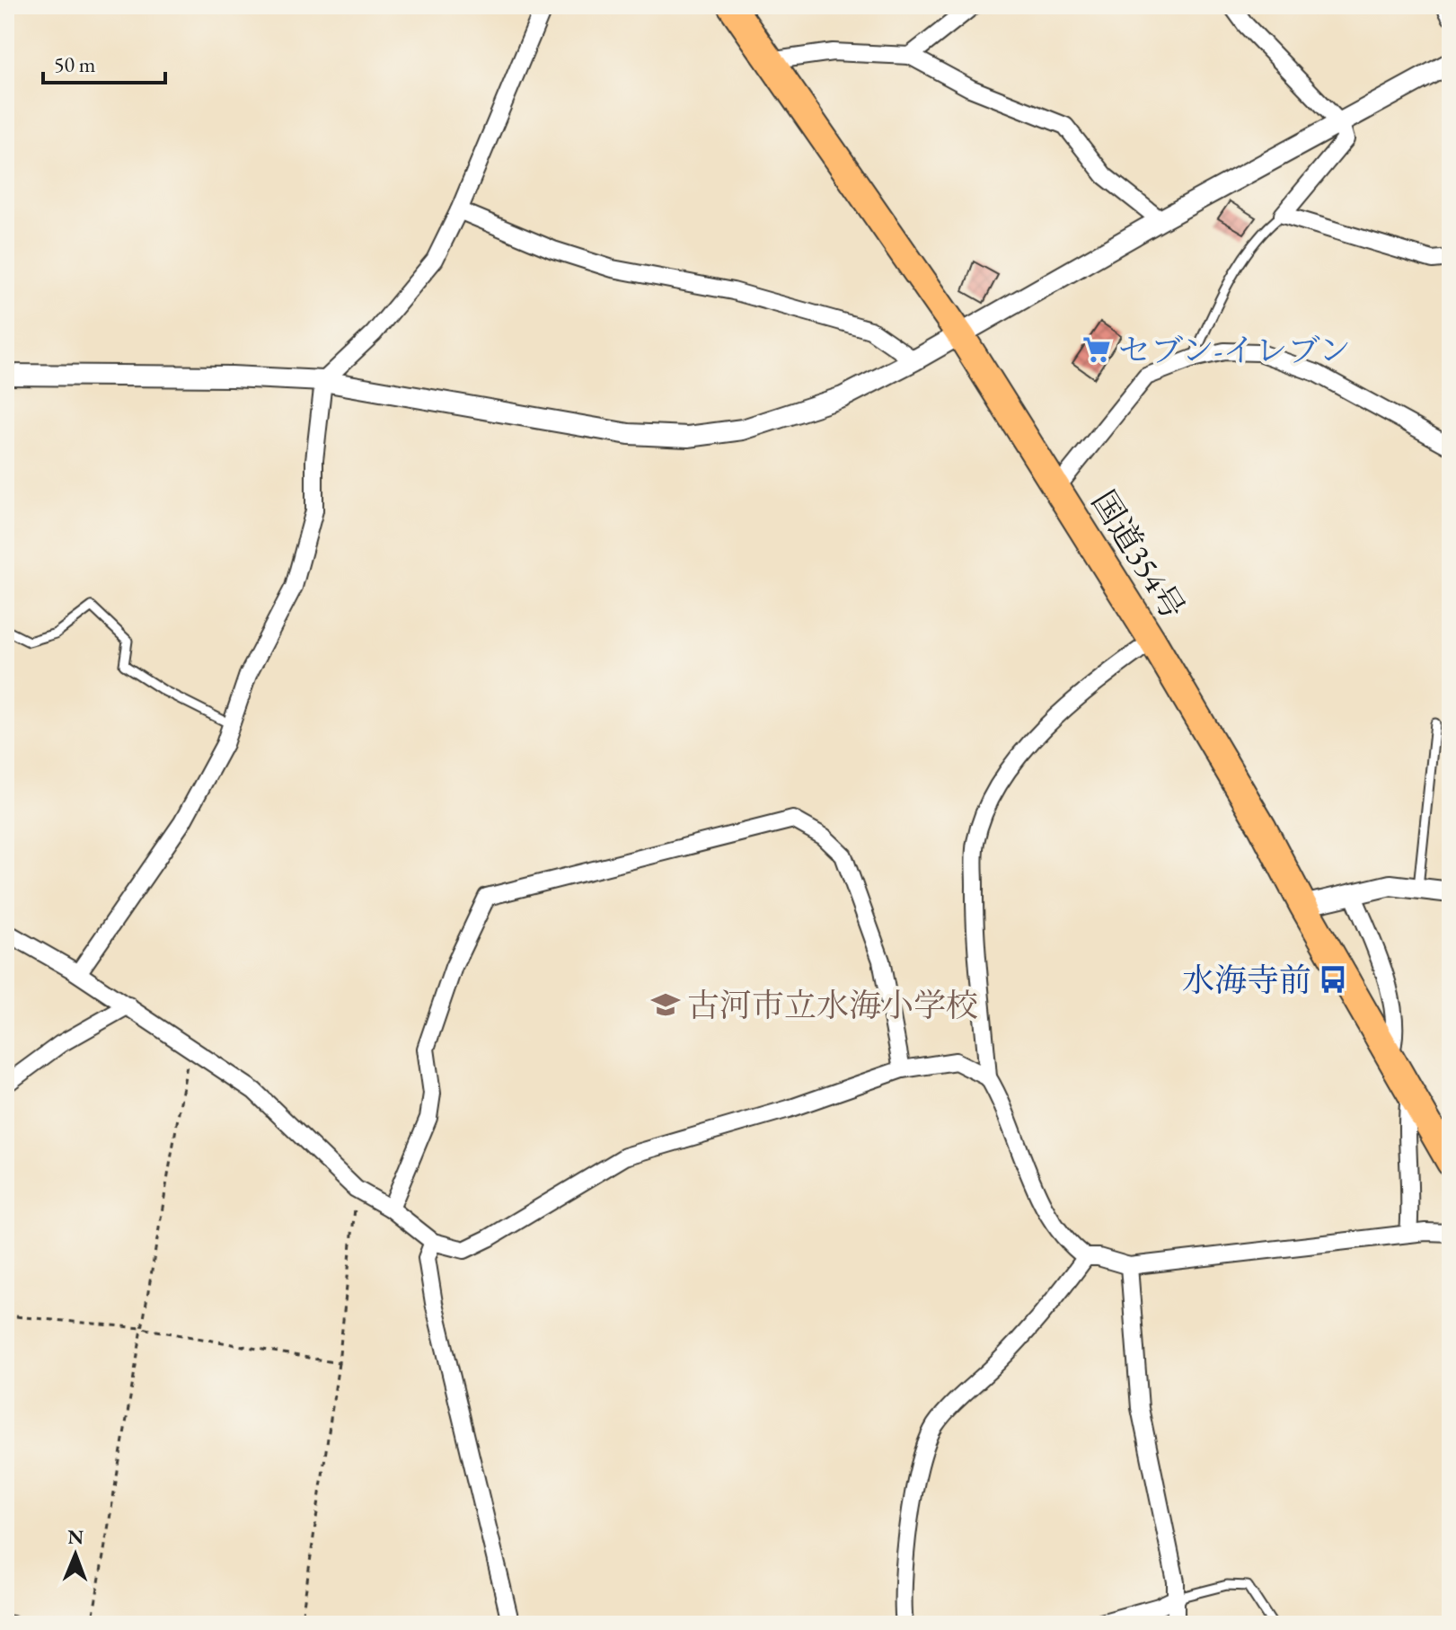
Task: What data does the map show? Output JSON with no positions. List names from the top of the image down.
{
  "streets": {
    "highway": ["国道354号"]
  },
  "places": {
    "supermarket": ["セブン-イレブン"],
    "bus stop": ["水海寺前"],
    "school or university": ["古河市立水海小学校"]
  },
  "scale_bar": "50 m",
  "north": "top"
}
